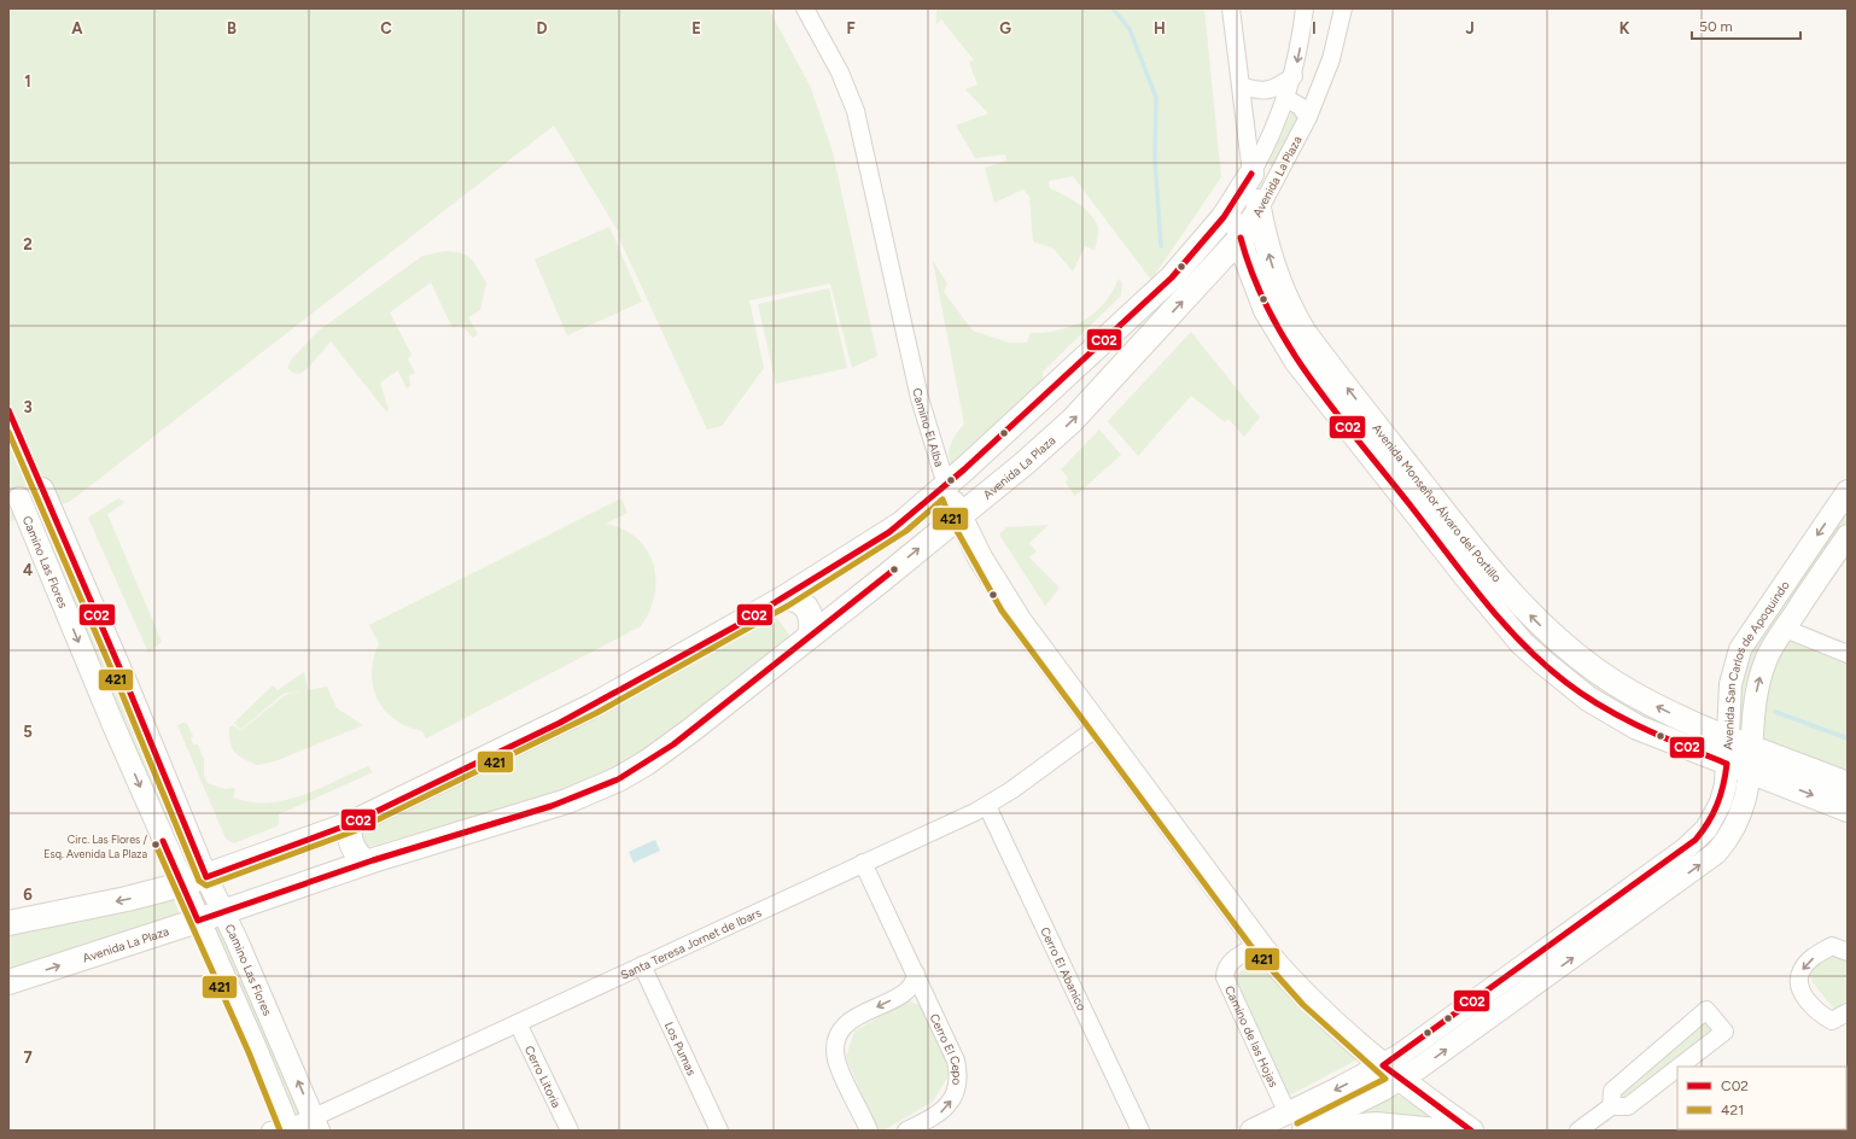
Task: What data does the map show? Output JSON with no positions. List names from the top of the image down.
{
  "streets": {
    "main road": ["Avenida La Plaza", "Camino El Alba", "Avenida Monseñor Álvaro del Portillo"],
    "street": [
      "Camino Las Flores",
      "Avenida San Carlos de Apoquindo",
      "Santa Teresa Jornet de Ibars",
      "Cerro El Abanico",
      "Camino de las Hojas",
      "Los Pumas",
      "Cerro El Cepo",
      "Cerro Litoria"
    ]
  },
  "crossings": [
    ["Avenida La Plaza", "Camino El Alba"],
    ["Avenida La Plaza", "Avenida Monseñor Álvaro del Portillo"],
    ["Avenida La Plaza", "Camino Las Flores"],
    ["Camino El Alba", "Avenida San Carlos de Apoquindo"],
    ["Camino El Alba", "Santa Teresa Jornet de Ibars"],
    ["Camino El Alba", "Camino de las Hojas"],
    ["Avenida Monseñor Álvaro del Portillo", "Avenida San Carlos de Apoquindo"],
    ["Camino Las Flores", "Santa Teresa Jornet de Ibars"],
    ["Avenida San Carlos de Apoquindo", "Camino de las Hojas"],
    ["Santa Teresa Jornet de Ibars", "Cerro El Abanico"],
    ["Santa Teresa Jornet de Ibars", "Los Pumas"],
    ["Santa Teresa Jornet de Ibars", "Cerro El Cepo"],
    ["Santa Teresa Jornet de Ibars", "Cerro Litoria"]
  ],
  "one_way": ["Cerro El Cepo"],
  "places": ["Circ. Las Flores / Esq. Avenida La Plaza"],
  "lines": ["transit line C02", "transit line 421"],
  "legend": ["C02", "421"],
  "scale_bar": "50 m",
  "grid": {
    "columns": [
      "A",
      "B",
      "C",
      "D",
      "E",
      "F",
      "G",
      "H",
      "I",
      "J",
      "K"
    ],
    "rows": [
      "1",
      "2",
      "3",
      "4",
      "5",
      "6",
      "7"
    ]
  }
}
